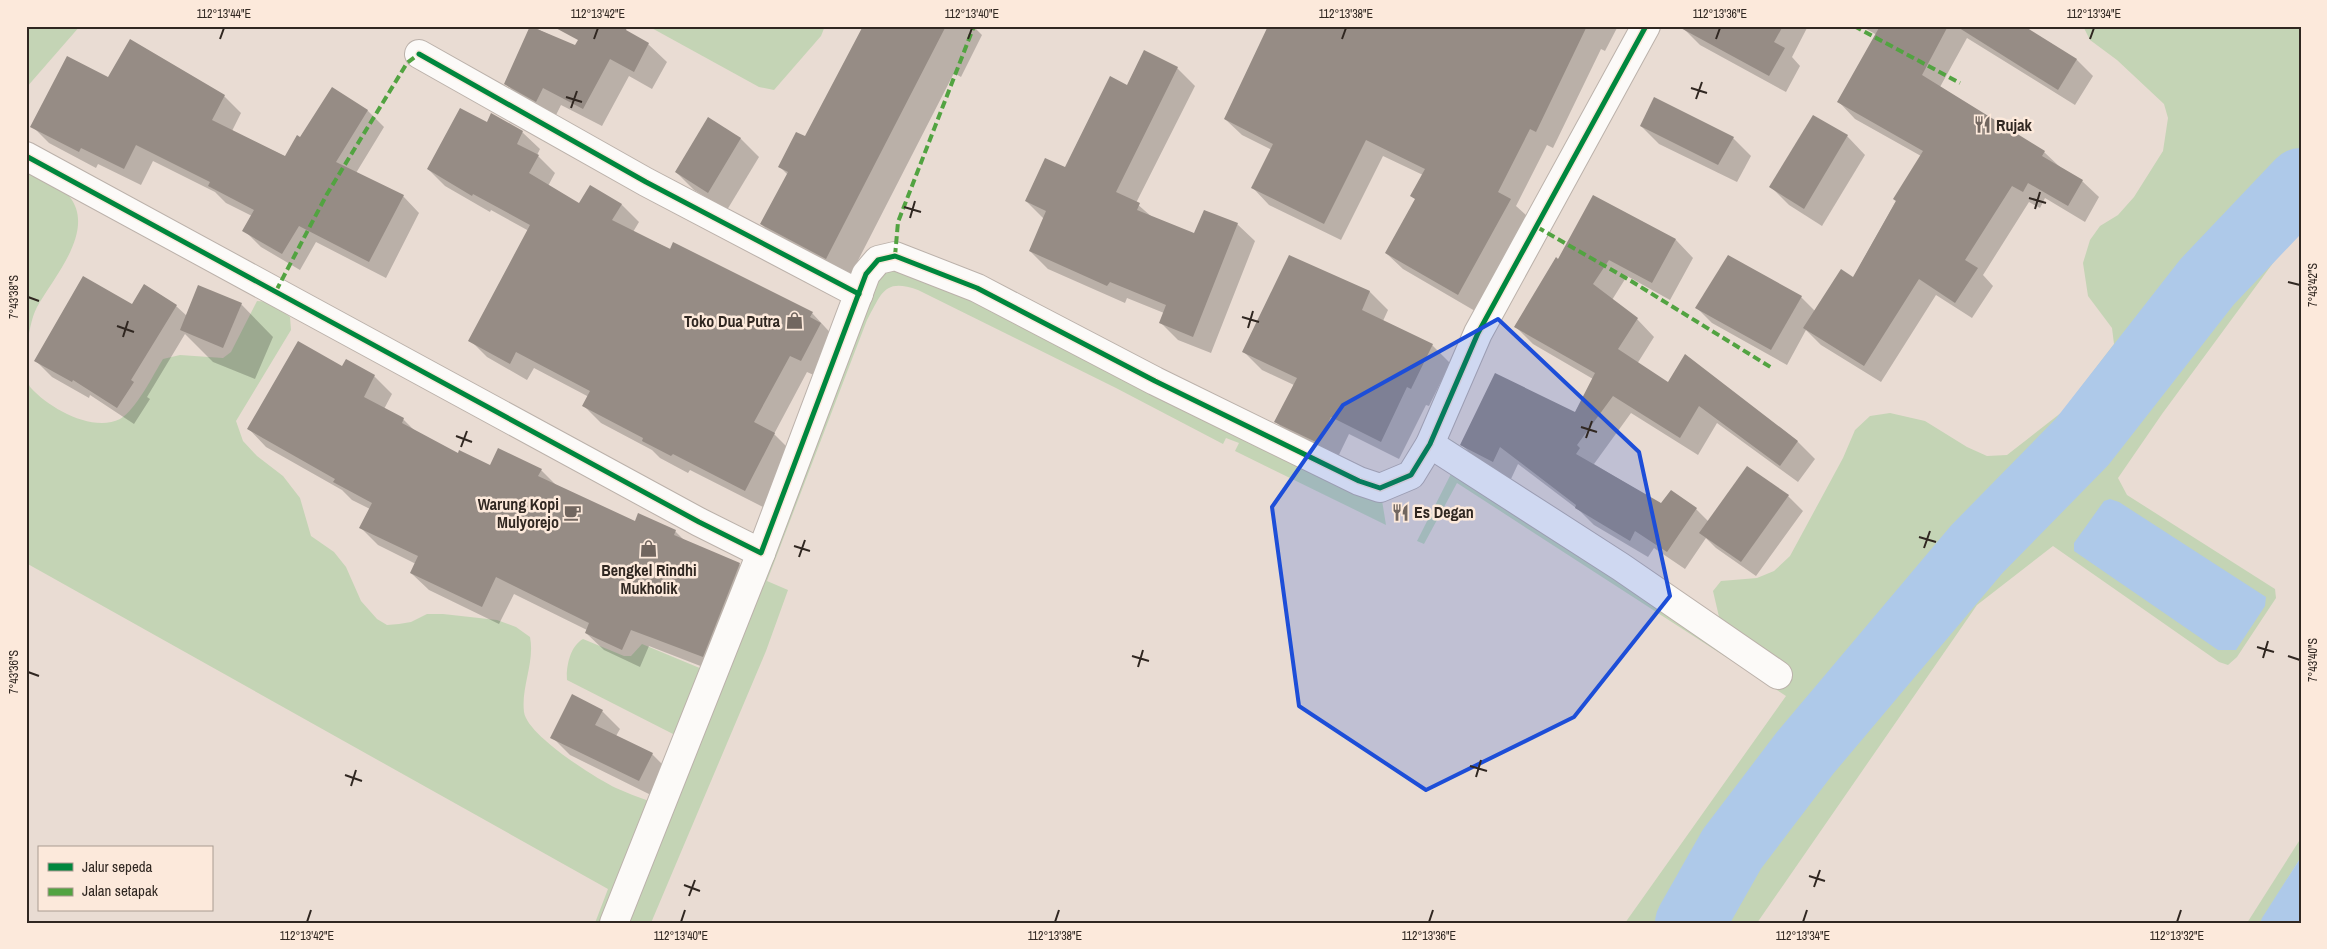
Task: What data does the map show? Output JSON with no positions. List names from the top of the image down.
{
  "places": {
    "restaurant": ["Rujak", "Es Degan"],
    "shop": ["Toko Dua Putra", "Bengkel Rindhi Mukholik"],
    "cafe": ["Warung Kopi Mulyorejo"]
  },
  "legend": ["Jalur sepeda", "Jalan setapak"],
  "coordinates": [
    "112°13'44\"E",
    "112°13'42\"E",
    "112°13'40\"E",
    "112°13'38\"E",
    "112°13'36\"E",
    "112°13'34\"E",
    "7°43'42\"S",
    "7°43'38\"S",
    "7°43'40\"S",
    "7°43'36\"S",
    "112°13'32\"E"
  ]
}
